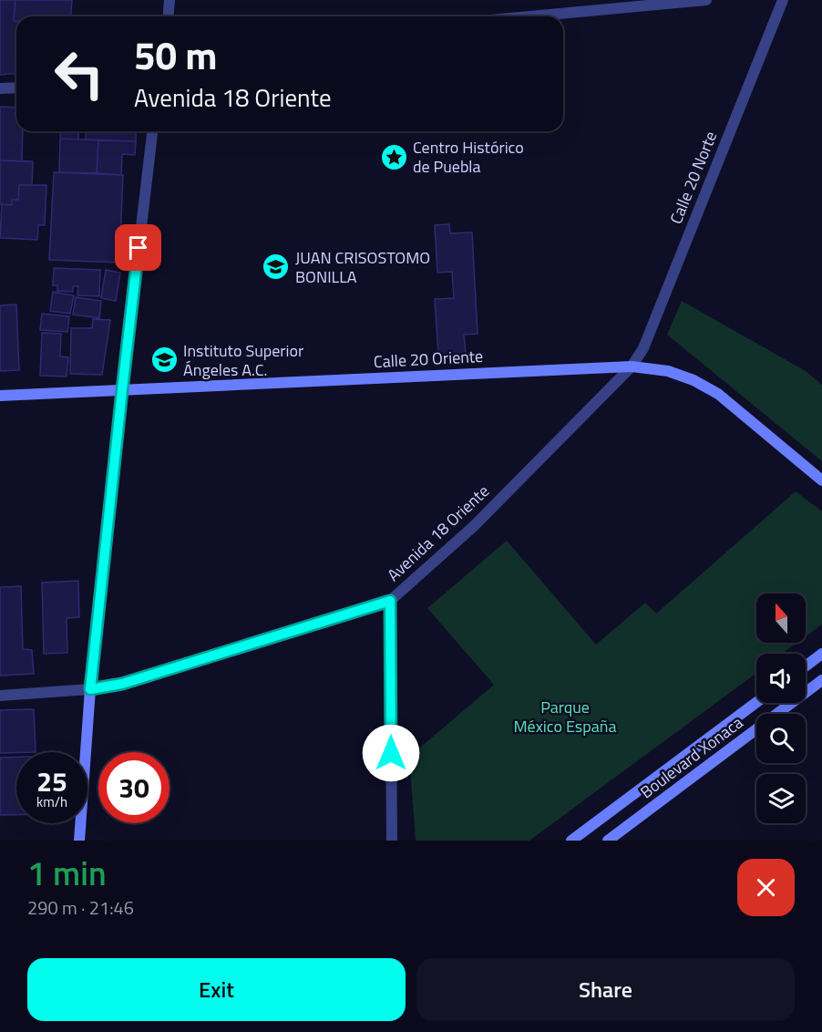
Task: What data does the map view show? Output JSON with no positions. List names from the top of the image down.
{
  "streets": {
    "street": [
      "Calle 20 Norte",
      "Calle 20 Oriente",
      "Avenida 18 Oriente",
      "Boulevard Xonaca"
    ]
  },
  "crossings": [
    ["Calle 20 Norte", "Calle 20 Oriente"],
    ["Calle 20 Norte", "Avenida 18 Oriente"],
    ["Calle 20 Oriente", "Avenida 18 Oriente"]
  ],
  "parks": ["Parque México España"],
  "places": {
    "place": ["Centro Histórico de Puebla"],
    "school or university": ["JUAN CRISOSTOMO BONILLA", "Instituto Superior Ángeles A.C."]
  },
  "north": "top",
  "page": {
    "turn": ["50 m", "Avenida 18 Oriente"],
    "speed": "25 km/h",
    "limit": "30",
    "heading": ["1 min", "290 m · 21:46"],
    "buttons": ["Exit", "Share"]
  }
}
